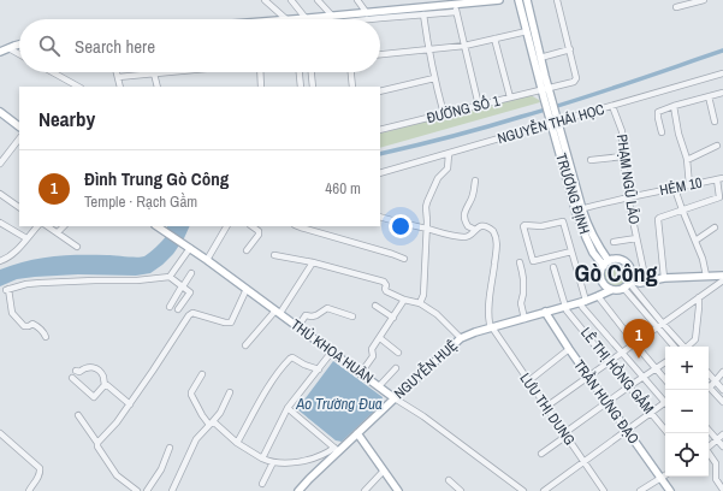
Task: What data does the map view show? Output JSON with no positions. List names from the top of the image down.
{
  "streets": {
    "main road": [
      "TRƯƠNG ĐỊNH",
      "THỦ KHOA HUÂN",
      "NGUYỄN HUỆ",
      "TRẦN HƯNG ĐẠO"
    ],
    "street": [
      "ĐƯỜNG SỐ 1",
      "NGUYỄN THÁI HỌC",
      "PHẠM NGŨ LÃO",
      "HẺM 10",
      "LÊ THỊ HỒNG GẤM",
      "LƯU THỊ DUNG"
    ]
  },
  "crossings": [
    ["ĐƯỜNG SỐ 1", "TRƯƠNG ĐỊNH"],
    ["NGUYỄN THÁI HỌC", "PHẠM NGŨ LÃO"],
    ["NGUYỄN THÁI HỌC", "TRƯƠNG ĐỊNH"],
    ["PHẠM NGŨ LÃO", "HẺM 10"],
    ["HẺM 10", "TRƯƠNG ĐỊNH"],
    ["TRƯƠNG ĐỊNH", "NGUYỄN HUỆ"],
    ["THỦ KHOA HUÂN", "NGUYỄN HUỆ"],
    ["NGUYỄN HUỆ", "LÊ THỊ HỒNG GẤM"],
    ["NGUYỄN HUỆ", "TRẦN HƯNG ĐẠO"],
    ["NGUYỄN HUỆ", "LƯU THỊ DUNG"]
  ],
  "districts": ["Gò Công"],
  "water": ["Ao Trường Đua"],
  "page": {
    "search": "Search here",
    "heading": "Nearby",
    "list": [
      {
        "mark": "1",
        "name": "Đình Trung Gò Công",
        "note": "Temple · Rạch Gầm",
        "value": "460 m"
      }
    ],
    "pins": "1",
    "map_buttons": ["+", "−"]
  }
}
